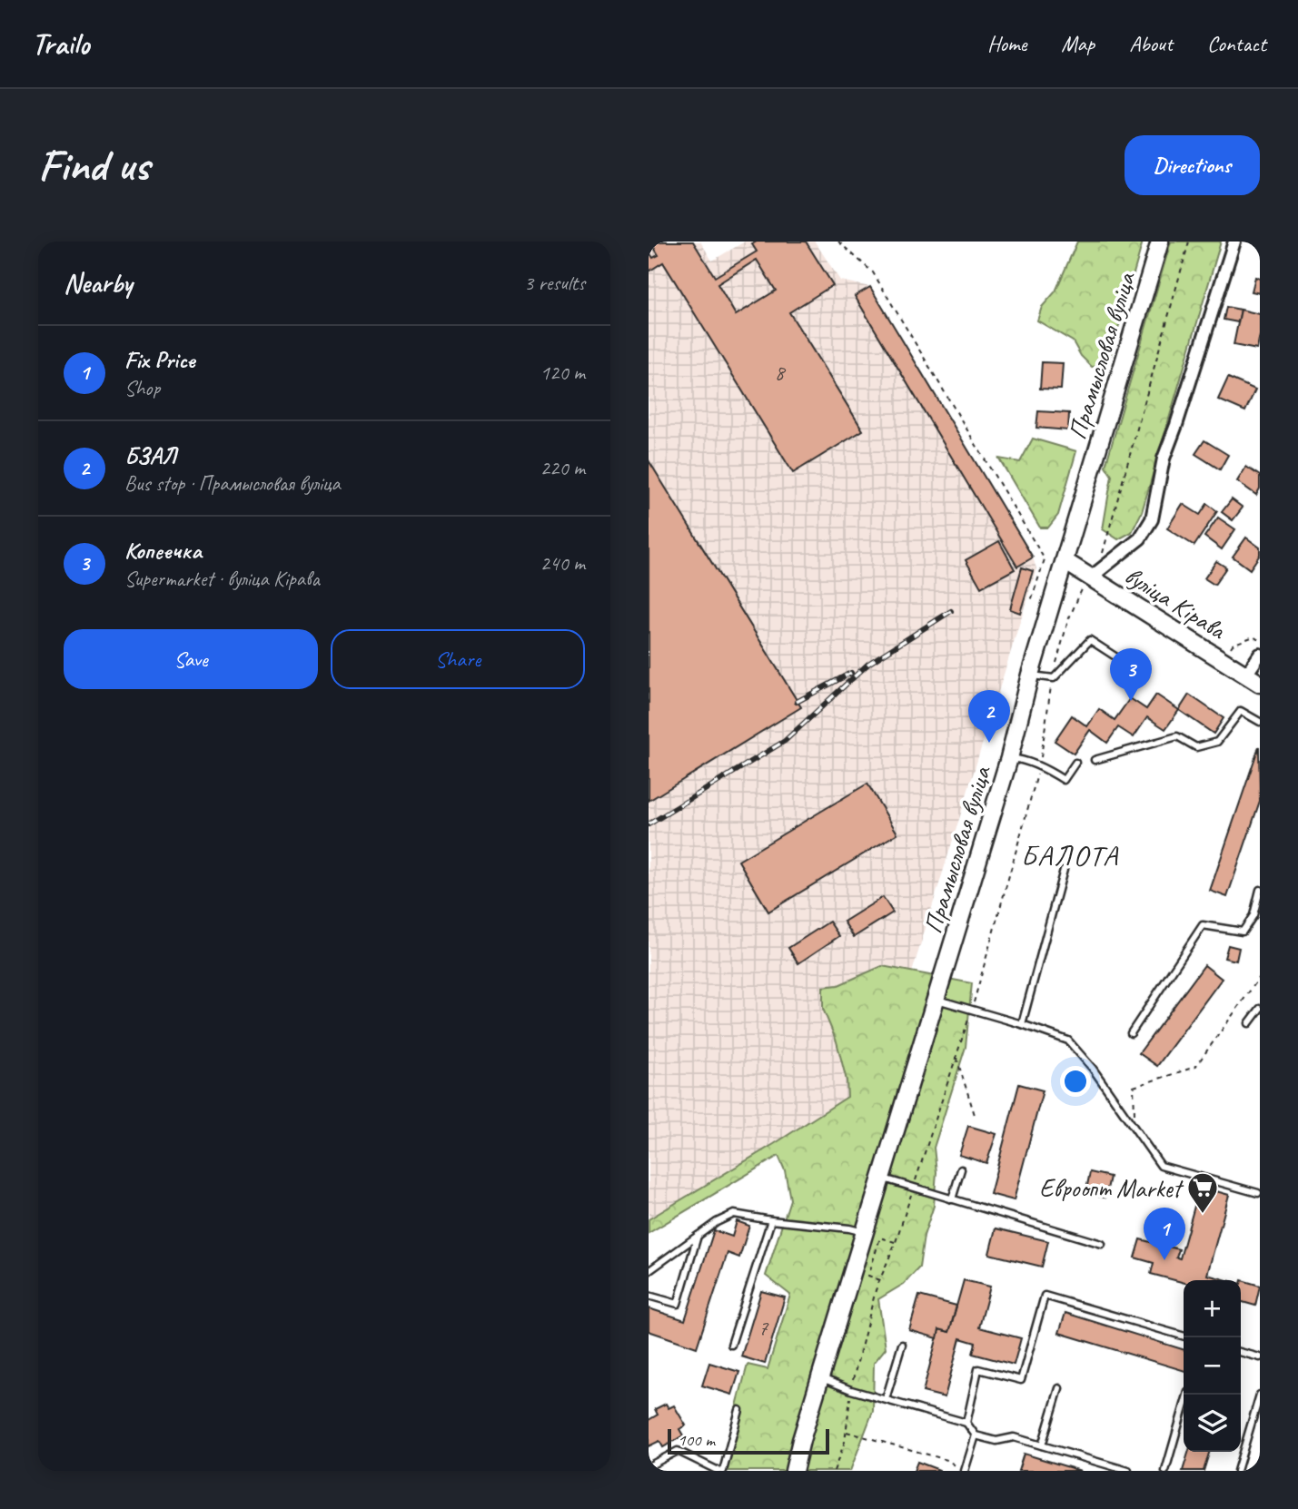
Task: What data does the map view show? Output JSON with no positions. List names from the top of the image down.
{
  "streets": {
    "main road": ["Прамысловая вуліца", "вуліца Кірава"]
  },
  "crossings": [
    ["Прамысловая вуліца", "вуліца Кірава"]
  ],
  "districts": ["БАЛОТА"],
  "places": {
    "supermarket": ["Евроопт Market"]
  },
  "house_numbers": ["8", "7"],
  "scale_bar": "100 m",
  "page": {
    "header": "Trailo",
    "nav": [
      "Home",
      "Map",
      "About",
      "Contact"
    ],
    "buttons": [
      "Directions",
      ["Save", "Share"]
    ],
    "title": "Find us",
    "heading": ["Nearby", "3 results"],
    "list": [
      {
        "mark": "1",
        "name": "Fix Price",
        "note": "Shop",
        "value": "120 m"
      },
      {
        "mark": "2",
        "name": "БЗАЛ",
        "note": "Bus stop · Прамысловая вуліца",
        "value": "220 m"
      },
      {
        "mark": "3",
        "name": "Копеечка",
        "note": "Supermarket · вуліца Кірава",
        "value": "240 m"
      }
    ],
    "pins": ["3", "2", "1"],
    "map_buttons": ["+", "−"],
    "scale": "100 m"
  }
}
